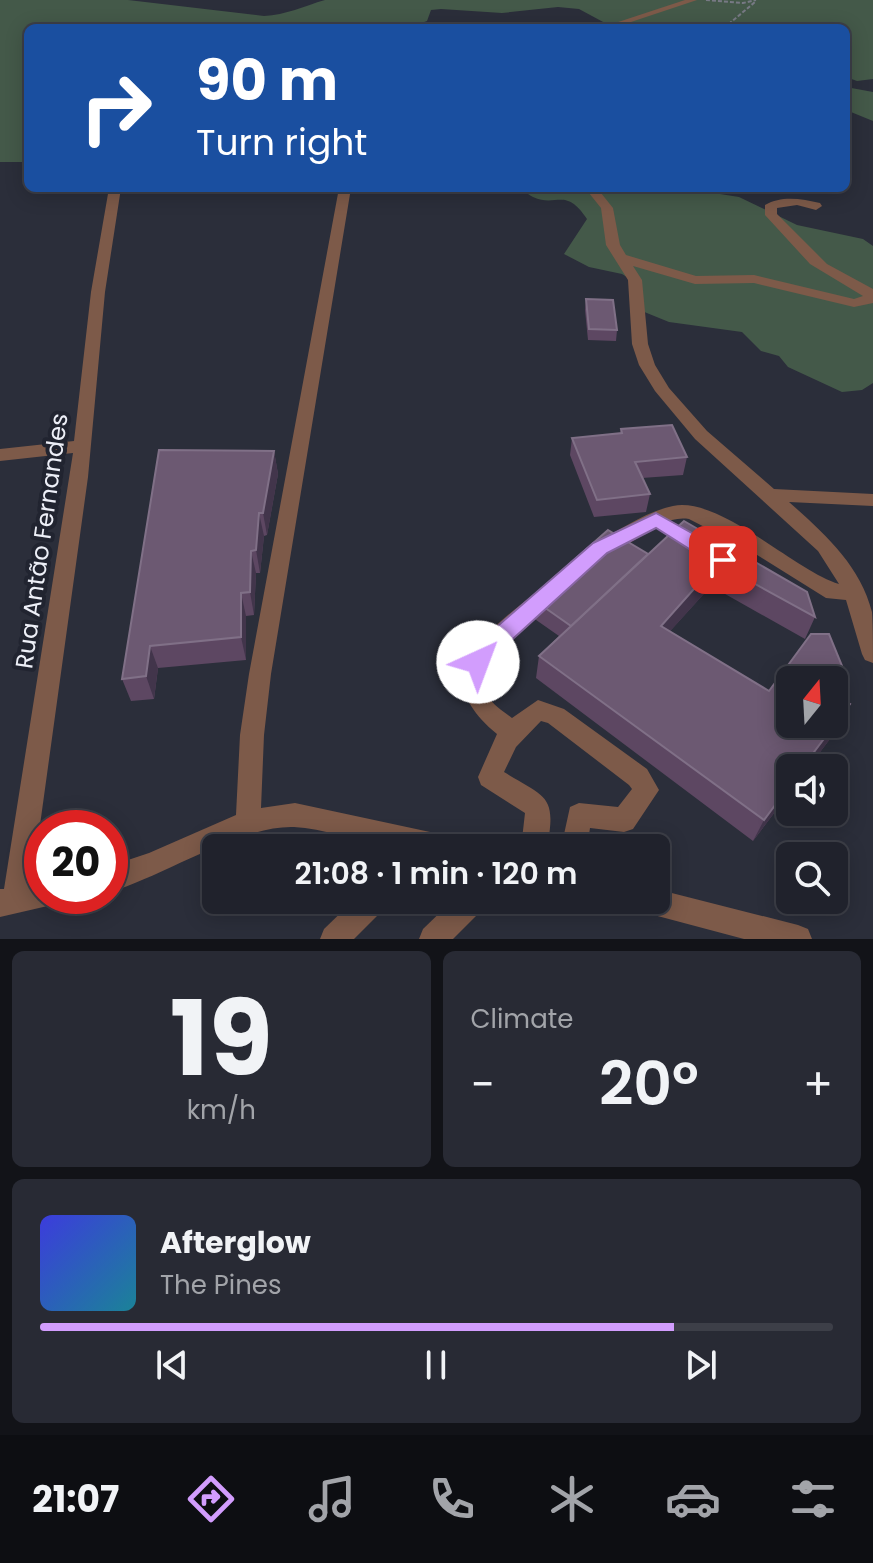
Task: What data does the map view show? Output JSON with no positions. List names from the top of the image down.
{
  "streets": {
    "street": ["Rua Antão Fernandes"]
  },
  "north": "top",
  "page": {
    "turn": ["90 m", "Turn right"],
    "limit": "20",
    "trip": "21:08 · 1 min · 120 m",
    "tile": [
      ["19", "km/h"],
      "Climate"
    ],
    "heat": ["−", "20°", "+"],
    "song": ["Afterglow", "The Pines"],
    "tabs": "21:07"
  }
}
